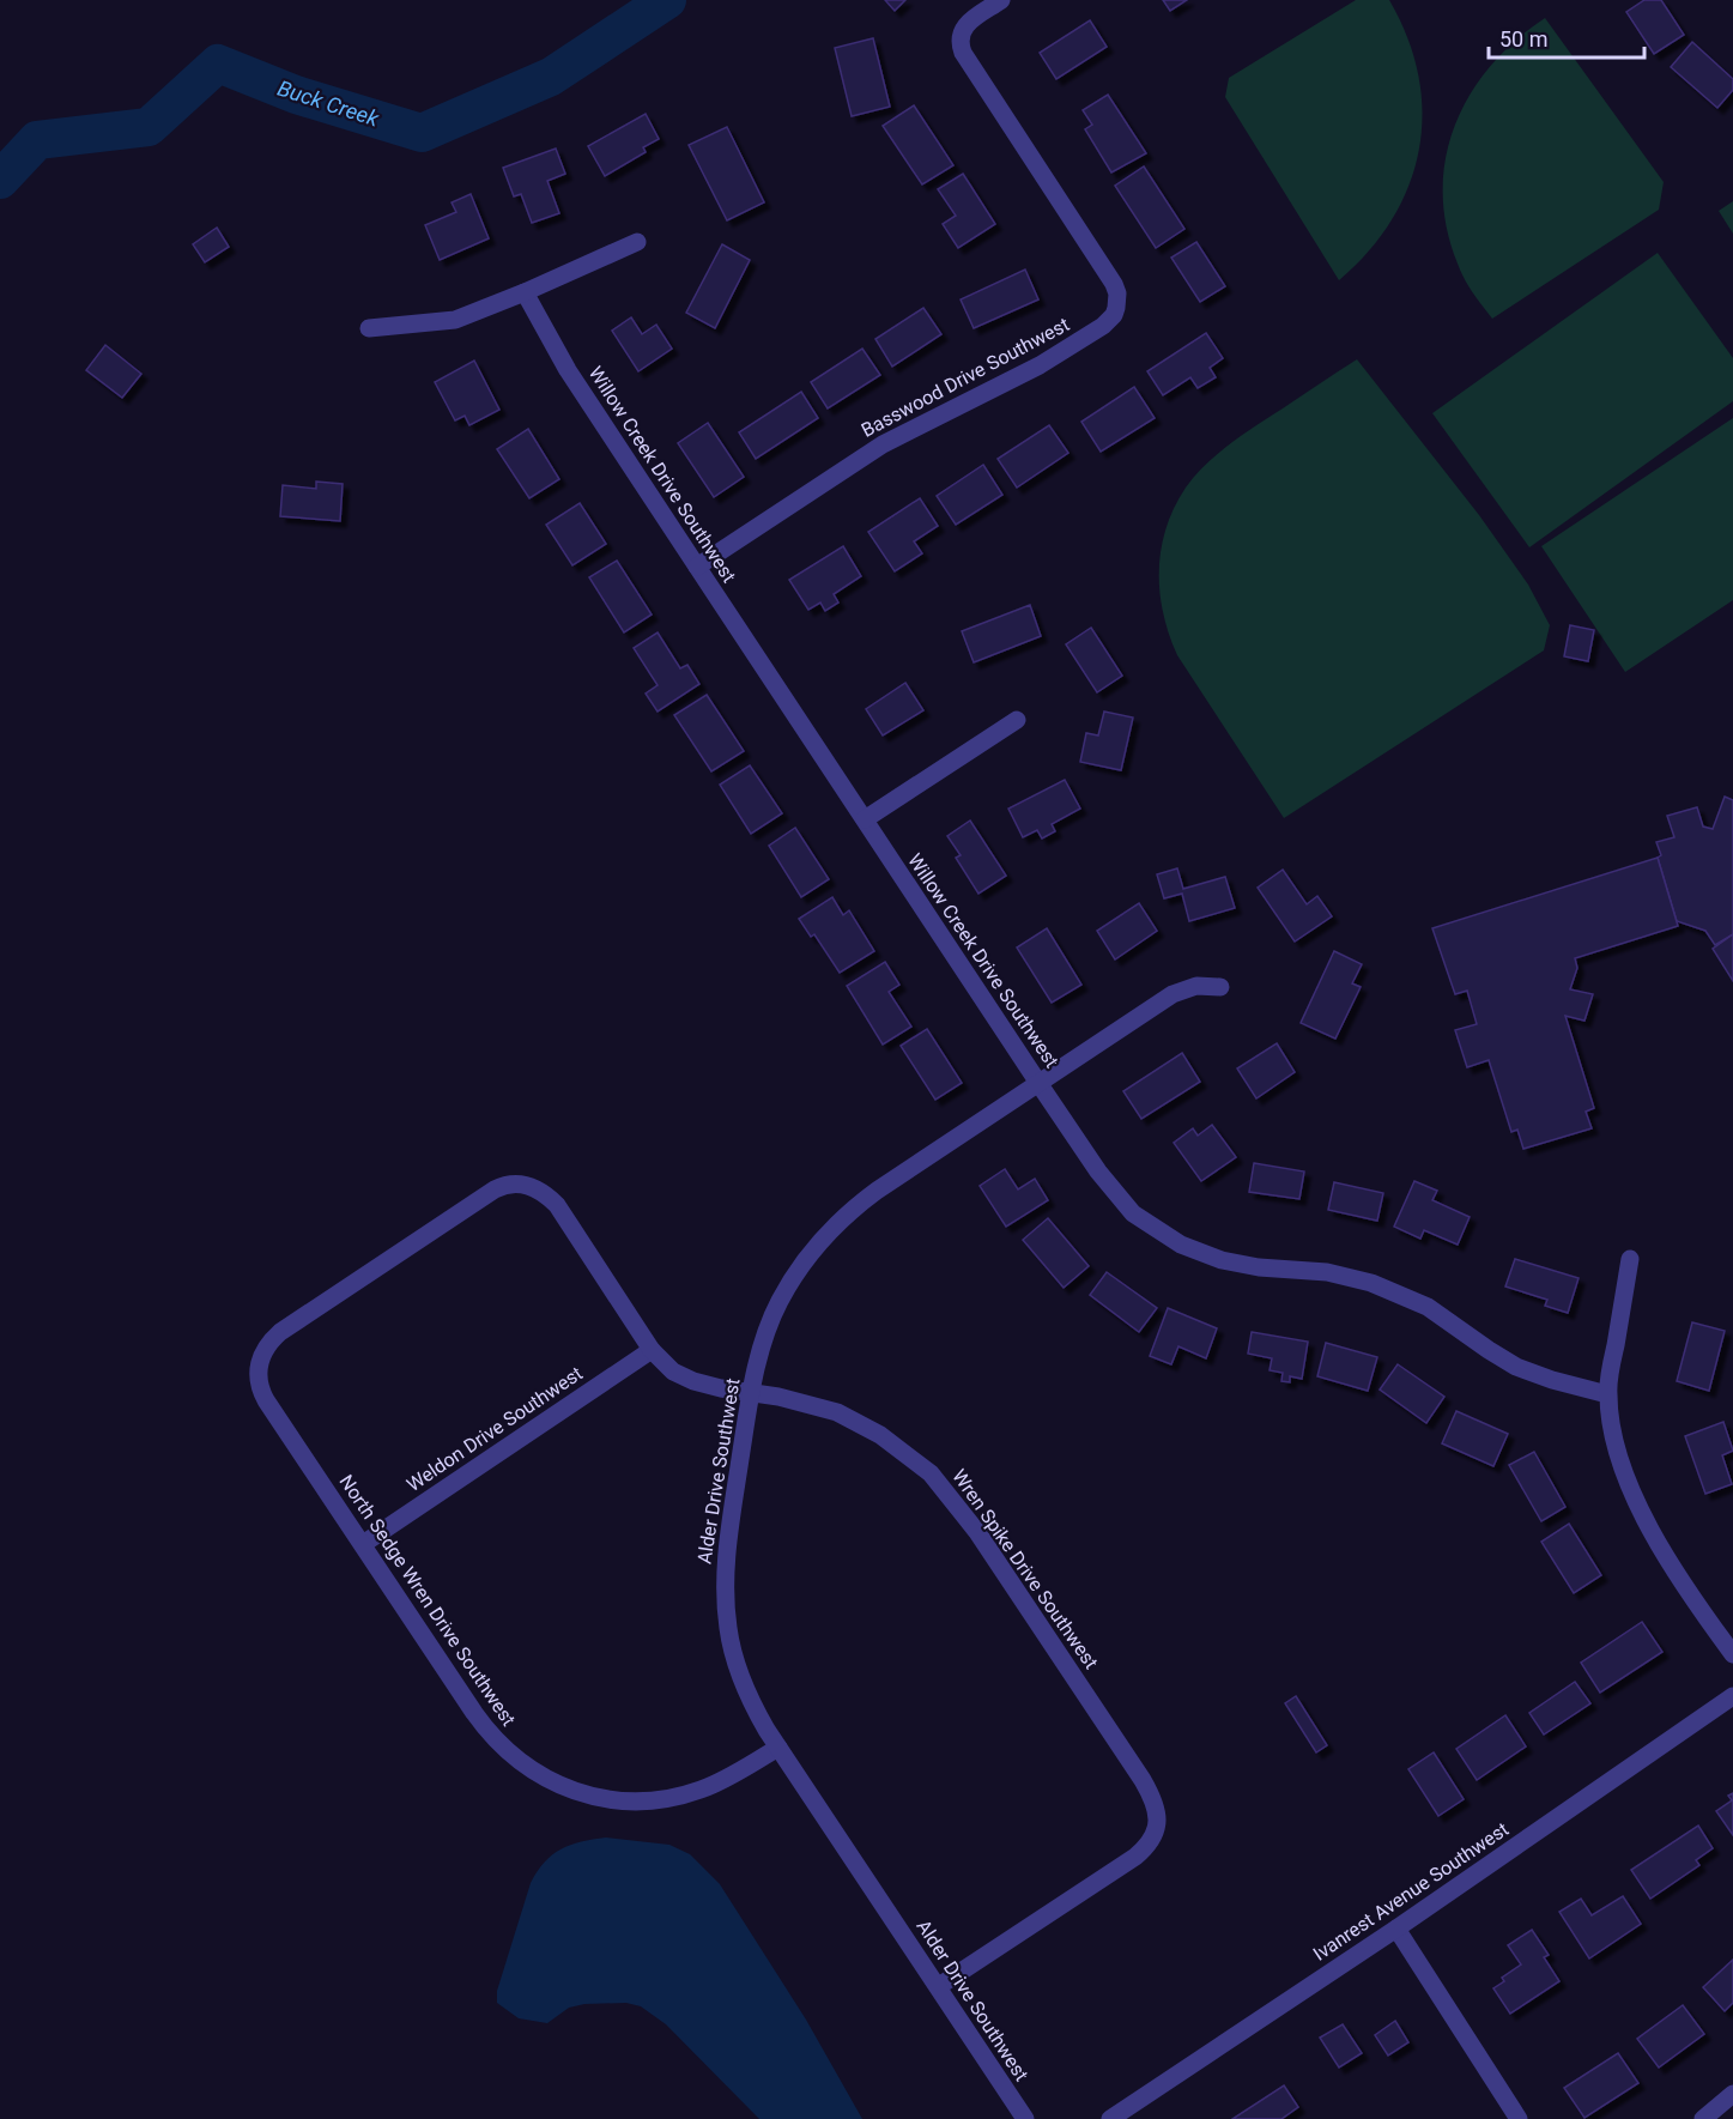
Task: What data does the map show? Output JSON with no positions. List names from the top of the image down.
{
  "streets": {
    "street": [
      "Basswood Drive Southwest",
      "Willow Creek Drive Southwest",
      "Weldon Drive Southwest",
      "Alder Drive Southwest",
      "Wren Spike Drive Southwest",
      "North Sedge Wren Drive Southwest",
      "Ivanrest Avenue Southwest"
    ]
  },
  "crossings": [
    ["Basswood Drive Southwest", "Willow Creek Drive Southwest"],
    ["Willow Creek Drive Southwest", "Alder Drive Southwest"],
    ["Weldon Drive Southwest", "Wren Spike Drive Southwest"],
    ["Weldon Drive Southwest", "North Sedge Wren Drive Southwest"],
    ["Alder Drive Southwest", "Wren Spike Drive Southwest"],
    ["Alder Drive Southwest", "North Sedge Wren Drive Southwest"],
    ["Wren Spike Drive Southwest", "North Sedge Wren Drive Southwest"]
  ],
  "water": ["Buck Creek"],
  "scale_bar": "50 m"
}
